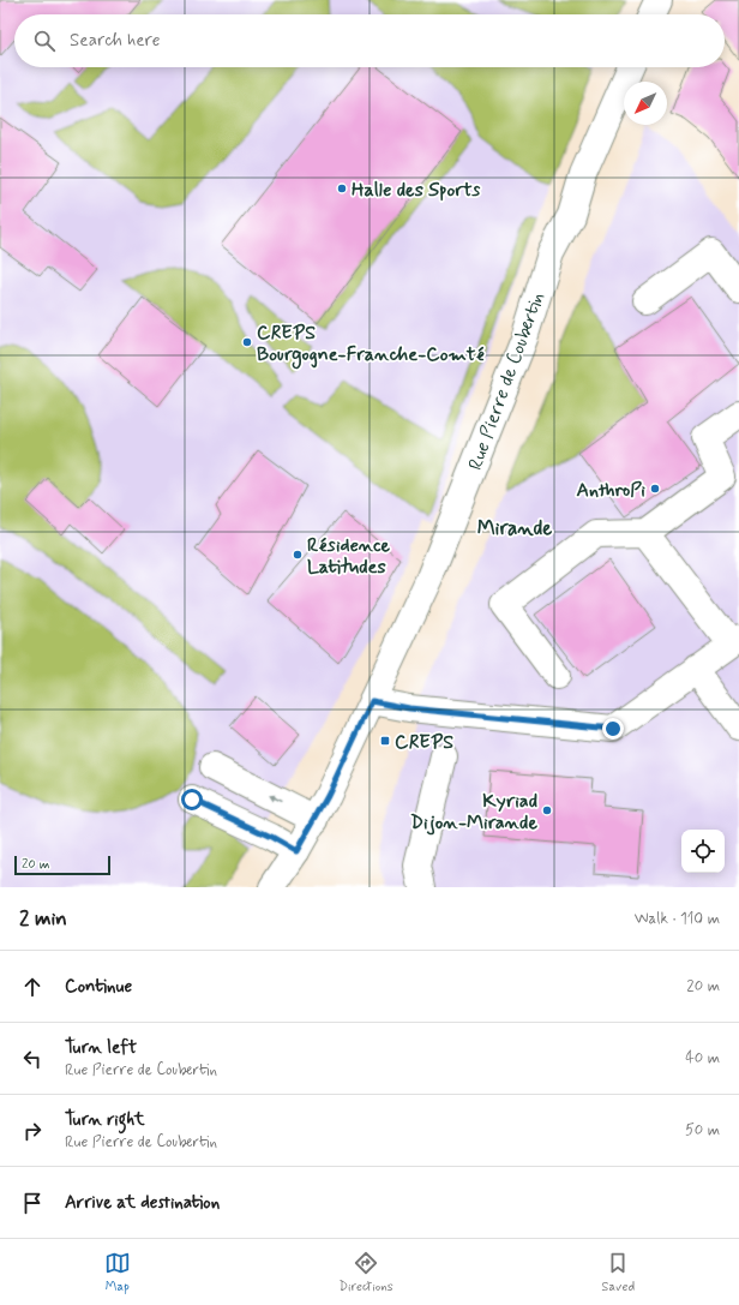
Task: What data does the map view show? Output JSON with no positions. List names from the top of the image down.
{
  "streets": {
    "main road": ["Rue Pierre de Coubertin"]
  },
  "districts": ["Mirande"],
  "places": {
    "other": [
      "Halle des Sports",
      "CREPS Bourgogne-Franche-Comté",
      "AnthroPi",
      "Résidence Latitudes",
      "Kyriad Dijon-Mirande"
    ],
    "transit": ["CREPS"]
  },
  "scale_bar": "20 m",
  "north": "bottom left",
  "page": {
    "search": "Search here",
    "scale": "20 m",
    "heading": ["2 min", "Walk · 110 m"],
    "list": [
      ["Continue", "20 m"],
      ["Turn left", "Rue Pierre de Coubertin", "40 m"],
      ["Turn right", "Rue Pierre de Coubertin", "50 m"],
      "Arrive at destination"
    ],
    "nav": ["Map", "Directions", "Saved"]
  }
}
